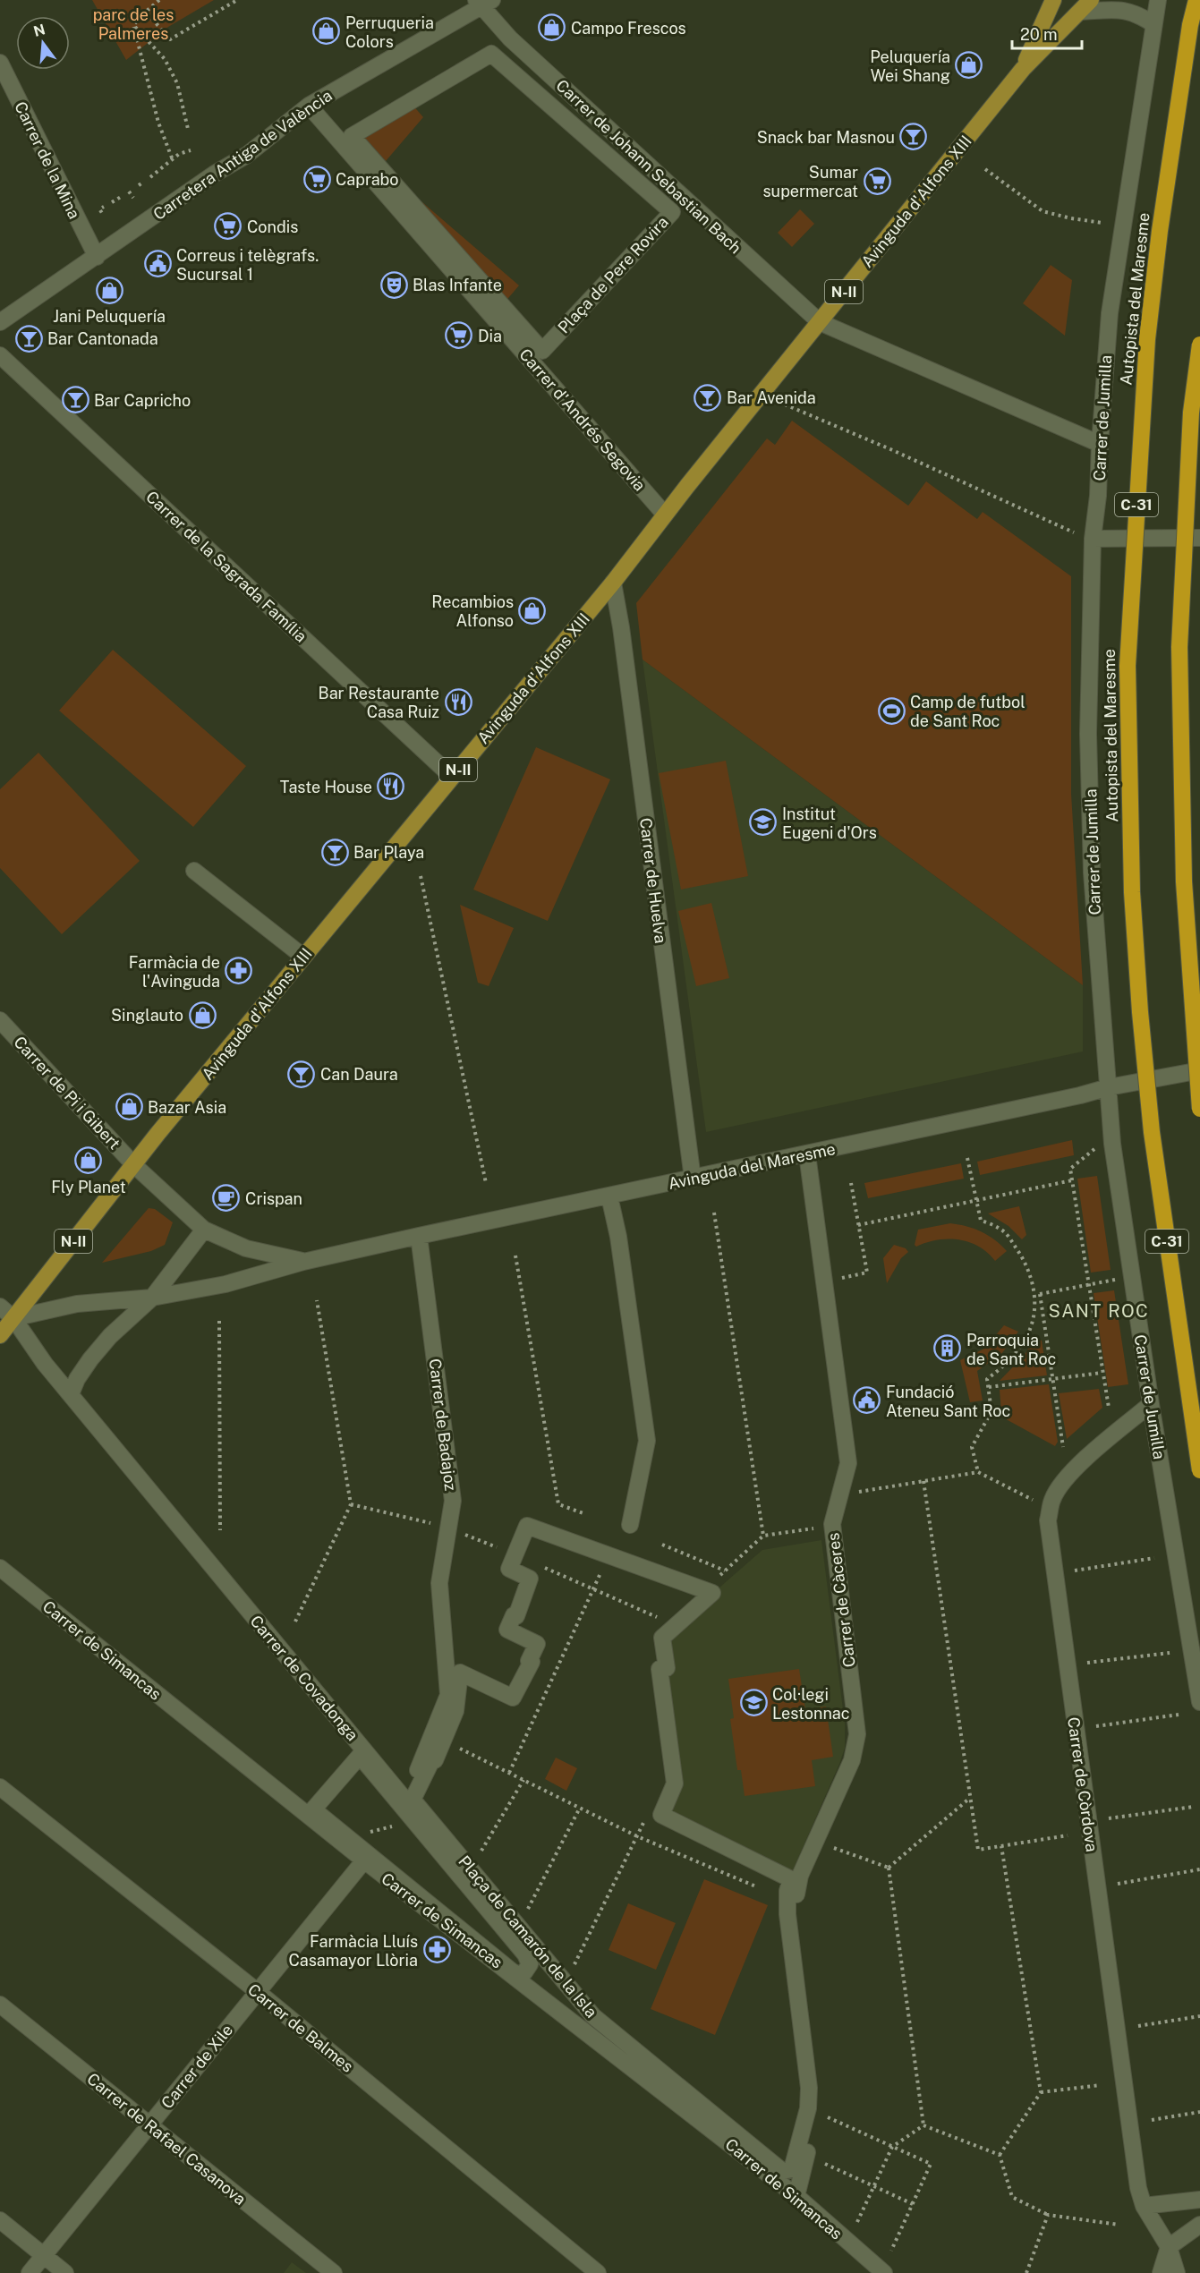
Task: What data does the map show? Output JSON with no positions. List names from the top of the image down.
{
  "streets": {
    "highway": ["Autopista del Maresme", "C-31"],
    "main road": ["Avinguda d'Alfons XIII", "N-II"],
    "street": [
      "Carretera Antiga de València",
      "Carrer de la Mina",
      "Carrer de Johann Sebastian Bach",
      "Plaça de Pere Rovira",
      "Carrer de Jumilla",
      "Carrer d'Andrés Segovia",
      "Carrer de la Sagrada Família",
      "Carrer de Huelva",
      "Carrer de Pi i Gibert",
      "Avinguda del Maresme",
      "Carrer de Badajoz",
      "Carrer de Càceres",
      "Carrer de Simancas",
      "Carrer de Covadonga",
      "Carrer de Còrdova",
      "Plaça de Camarón de la Isla",
      "Carrer de Balmes",
      "Carrer de Xile",
      "Carrer de Rafael Casanova"
    ]
  },
  "crossings": [
    ["Carretera Antiga de València", "Carrer de la Mina"],
    ["Carretera Antiga de València", "Carrer de Johann Sebastian Bach"],
    ["Carretera Antiga de València", "Carrer d'Andrés Segovia"],
    ["Carrer de Johann Sebastian Bach", "Avinguda d'Alfons XIII"],
    ["Carrer de Johann Sebastian Bach", "Carrer de Jumilla"],
    ["Avinguda d'Alfons XIII", "Carrer de Jumilla"],
    ["Avinguda d'Alfons XIII", "Carrer d'Andrés Segovia"],
    ["Avinguda d'Alfons XIII", "Carrer de la Sagrada Família"],
    ["Avinguda d'Alfons XIII", "Carrer de Huelva"],
    ["Avinguda d'Alfons XIII", "Carrer de Pi i Gibert"],
    ["Avinguda d'Alfons XIII", "Avinguda del Maresme"],
    ["Avinguda d'Alfons XIII", "Carrer de Covadonga"],
    ["Carrer de Jumilla", "Avinguda del Maresme"],
    ["Carrer de Jumilla", "Carrer de Còrdova"],
    ["Carrer de Huelva", "Avinguda del Maresme"],
    ["Carrer de Pi i Gibert", "Avinguda del Maresme"],
    ["Avinguda del Maresme", "Carrer de Badajoz"],
    ["Avinguda del Maresme", "Carrer de Càceres"],
    ["Avinguda del Maresme", "Carrer de Covadonga"],
    ["Carrer de Badajoz", "Carrer de Covadonga"],
    ["Carrer de Càceres", "Carrer de Simancas"],
    ["Carrer de Simancas", "Carrer de Covadonga"],
    ["Carrer de Simancas", "Carrer de Xile"],
    ["Carrer de Balmes", "Carrer de Xile"],
    ["Carrer de Xile", "Carrer de Rafael Casanova"]
  ],
  "districts": ["SANT ROC"],
  "parks": ["parc de les Palmeres"],
  "places": {
    "shop": [
      "Campo Frescos",
      "Perruqueria Colors",
      "Peluquería Wei Shang",
      "Jani Peluquería",
      "Recambios Alfonso",
      "Singlauto",
      "Bazar Asia",
      "Fly Planet"
    ],
    "bar": [
      "Snack bar Masnou",
      "Bar Cantonada",
      "Bar Avenida",
      "Bar Capricho",
      "Bar Playa",
      "Can Daura"
    ],
    "supermarket": [
      "Caprabo",
      "Sumar supermercat",
      "Condis",
      "Dia"
    ],
    "public building": ["Correus i telègrafs. Sucursal 1", "Fundació Ateneu Sant Roc"],
    "theatre": ["Blas Infante"],
    "restaurant": ["Bar Restaurante Casa Ruiz", "Taste House"],
    "sports": ["Camp de futbol de Sant Roc"],
    "school or university": ["Institut Eugeni d'Ors", "Col·legi Lestonnac"],
    "pharmacy": ["Farmàcia de l'Avinguda", "Farmàcia Lluís Casamayor Llòria"],
    "cafe": ["Crispan"],
    "building": ["Parroquia de Sant Roc"]
  },
  "scale_bar": "20 m",
  "north": "top"
}
